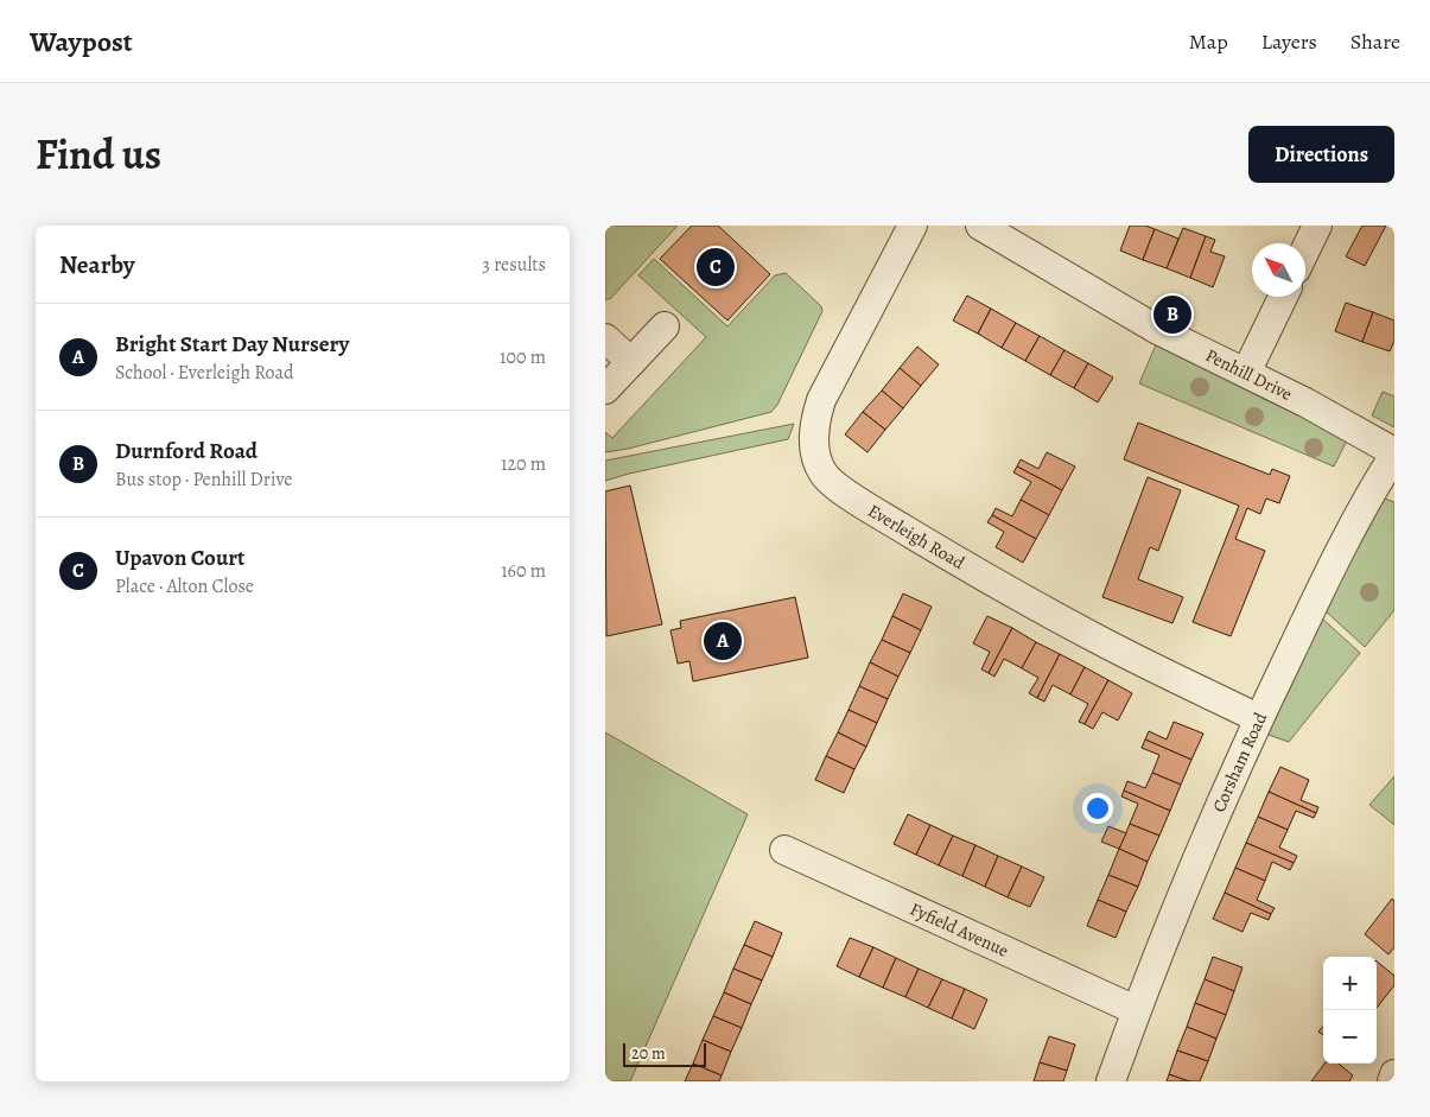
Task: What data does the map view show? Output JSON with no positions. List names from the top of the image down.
{
  "streets": {
    "street": [
      "Penhill Drive",
      "Everleigh Road",
      "Corsham Road",
      "Fyfield Avenue"
    ]
  },
  "crossings": [
    ["Penhill Drive", "Corsham Road"],
    ["Everleigh Road", "Corsham Road"],
    ["Corsham Road", "Fyfield Avenue"]
  ],
  "scale_bar": "20 m",
  "north": "top left",
  "page": {
    "header": "Waypost",
    "nav": ["Map", "Layers", "Share"],
    "title": "Find us",
    "buttons": "Directions",
    "heading": ["Nearby", "3 results"],
    "pins": ["C", "B", "A"],
    "list": [
      {
        "mark": "A",
        "name": "Bright Start Day Nursery",
        "note": "School · Everleigh Road",
        "value": "100 m"
      },
      {
        "mark": "B",
        "name": "Durnford Road",
        "note": "Bus stop · Penhill Drive",
        "value": "120 m"
      },
      {
        "mark": "C",
        "name": "Upavon Court",
        "note": "Place · Alton Close",
        "value": "160 m"
      }
    ],
    "map_buttons": ["+", "−"],
    "scale": "20 m"
  }
}
